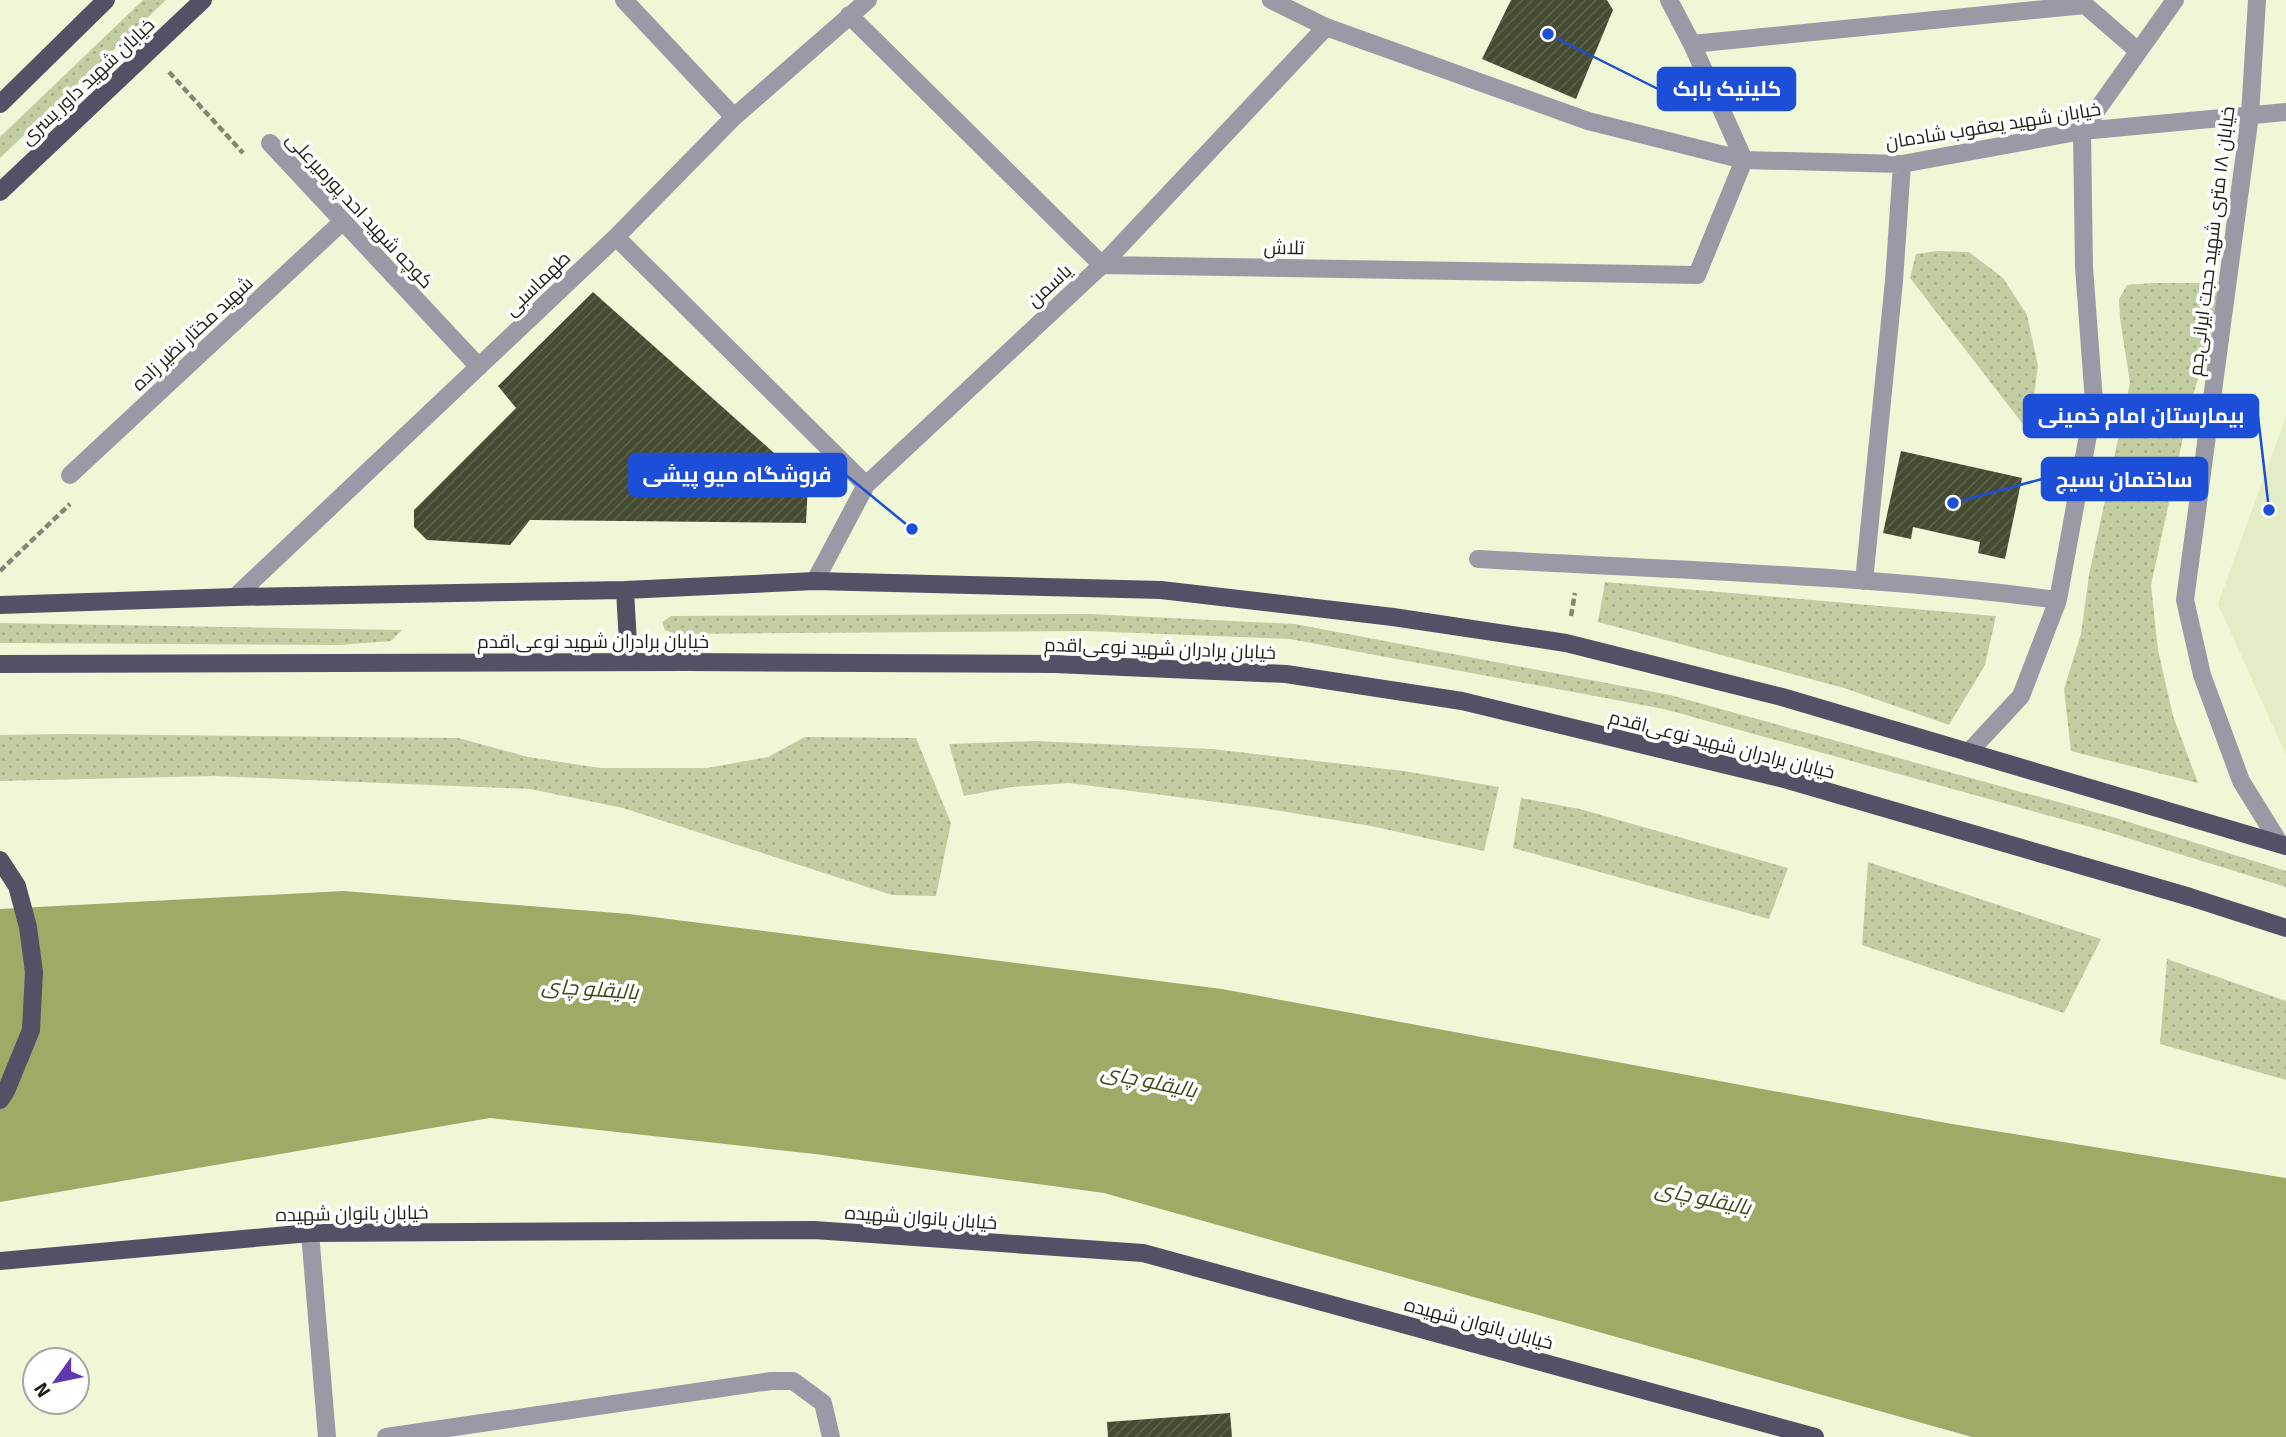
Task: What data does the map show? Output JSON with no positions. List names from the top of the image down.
{
  "streets": {
    "main road": ["خیابان شهید داور یسری", "خیابان برادران شهید نوعی‌اقدم", "خیابان بانوان شهیده"],
    "street": [
      "خیابان شهید یعقوب شادمان",
      "کوچه شهید احد پورمیرعلی",
      "خیابان ۱۸ متری شهید حجت ایرانی‌جم",
      "تلاش",
      "طهماسبی",
      "یاسمن",
      "شهید مختار نظیر زاده"
    ]
  },
  "crossings": [
    ["خیابان شهید داور یسری", "کوچه شهید احد پورمیرعلی"],
    ["خیابان شهید یعقوب شادمان", "خیابان ۱۸ متری شهید حجت ایرانی‌جم"],
    ["خیابان شهید یعقوب شادمان", "تلاش"],
    ["خیابان شهید یعقوب شادمان", "یاسمن"],
    ["کوچه شهید احد پورمیرعلی", "طهماسبی"],
    ["کوچه شهید احد پورمیرعلی", "شهید مختار نظیر زاده"],
    ["تلاش", "یاسمن"]
  ],
  "water": ["بالیقلو چای"],
  "places": [
    "کلینیک بابک",
    "ساختمان بسیج",
    "بیمارستان امام خمینی",
    "فروشگاه میو پیشی"
  ],
  "north": "bottom left"
}
